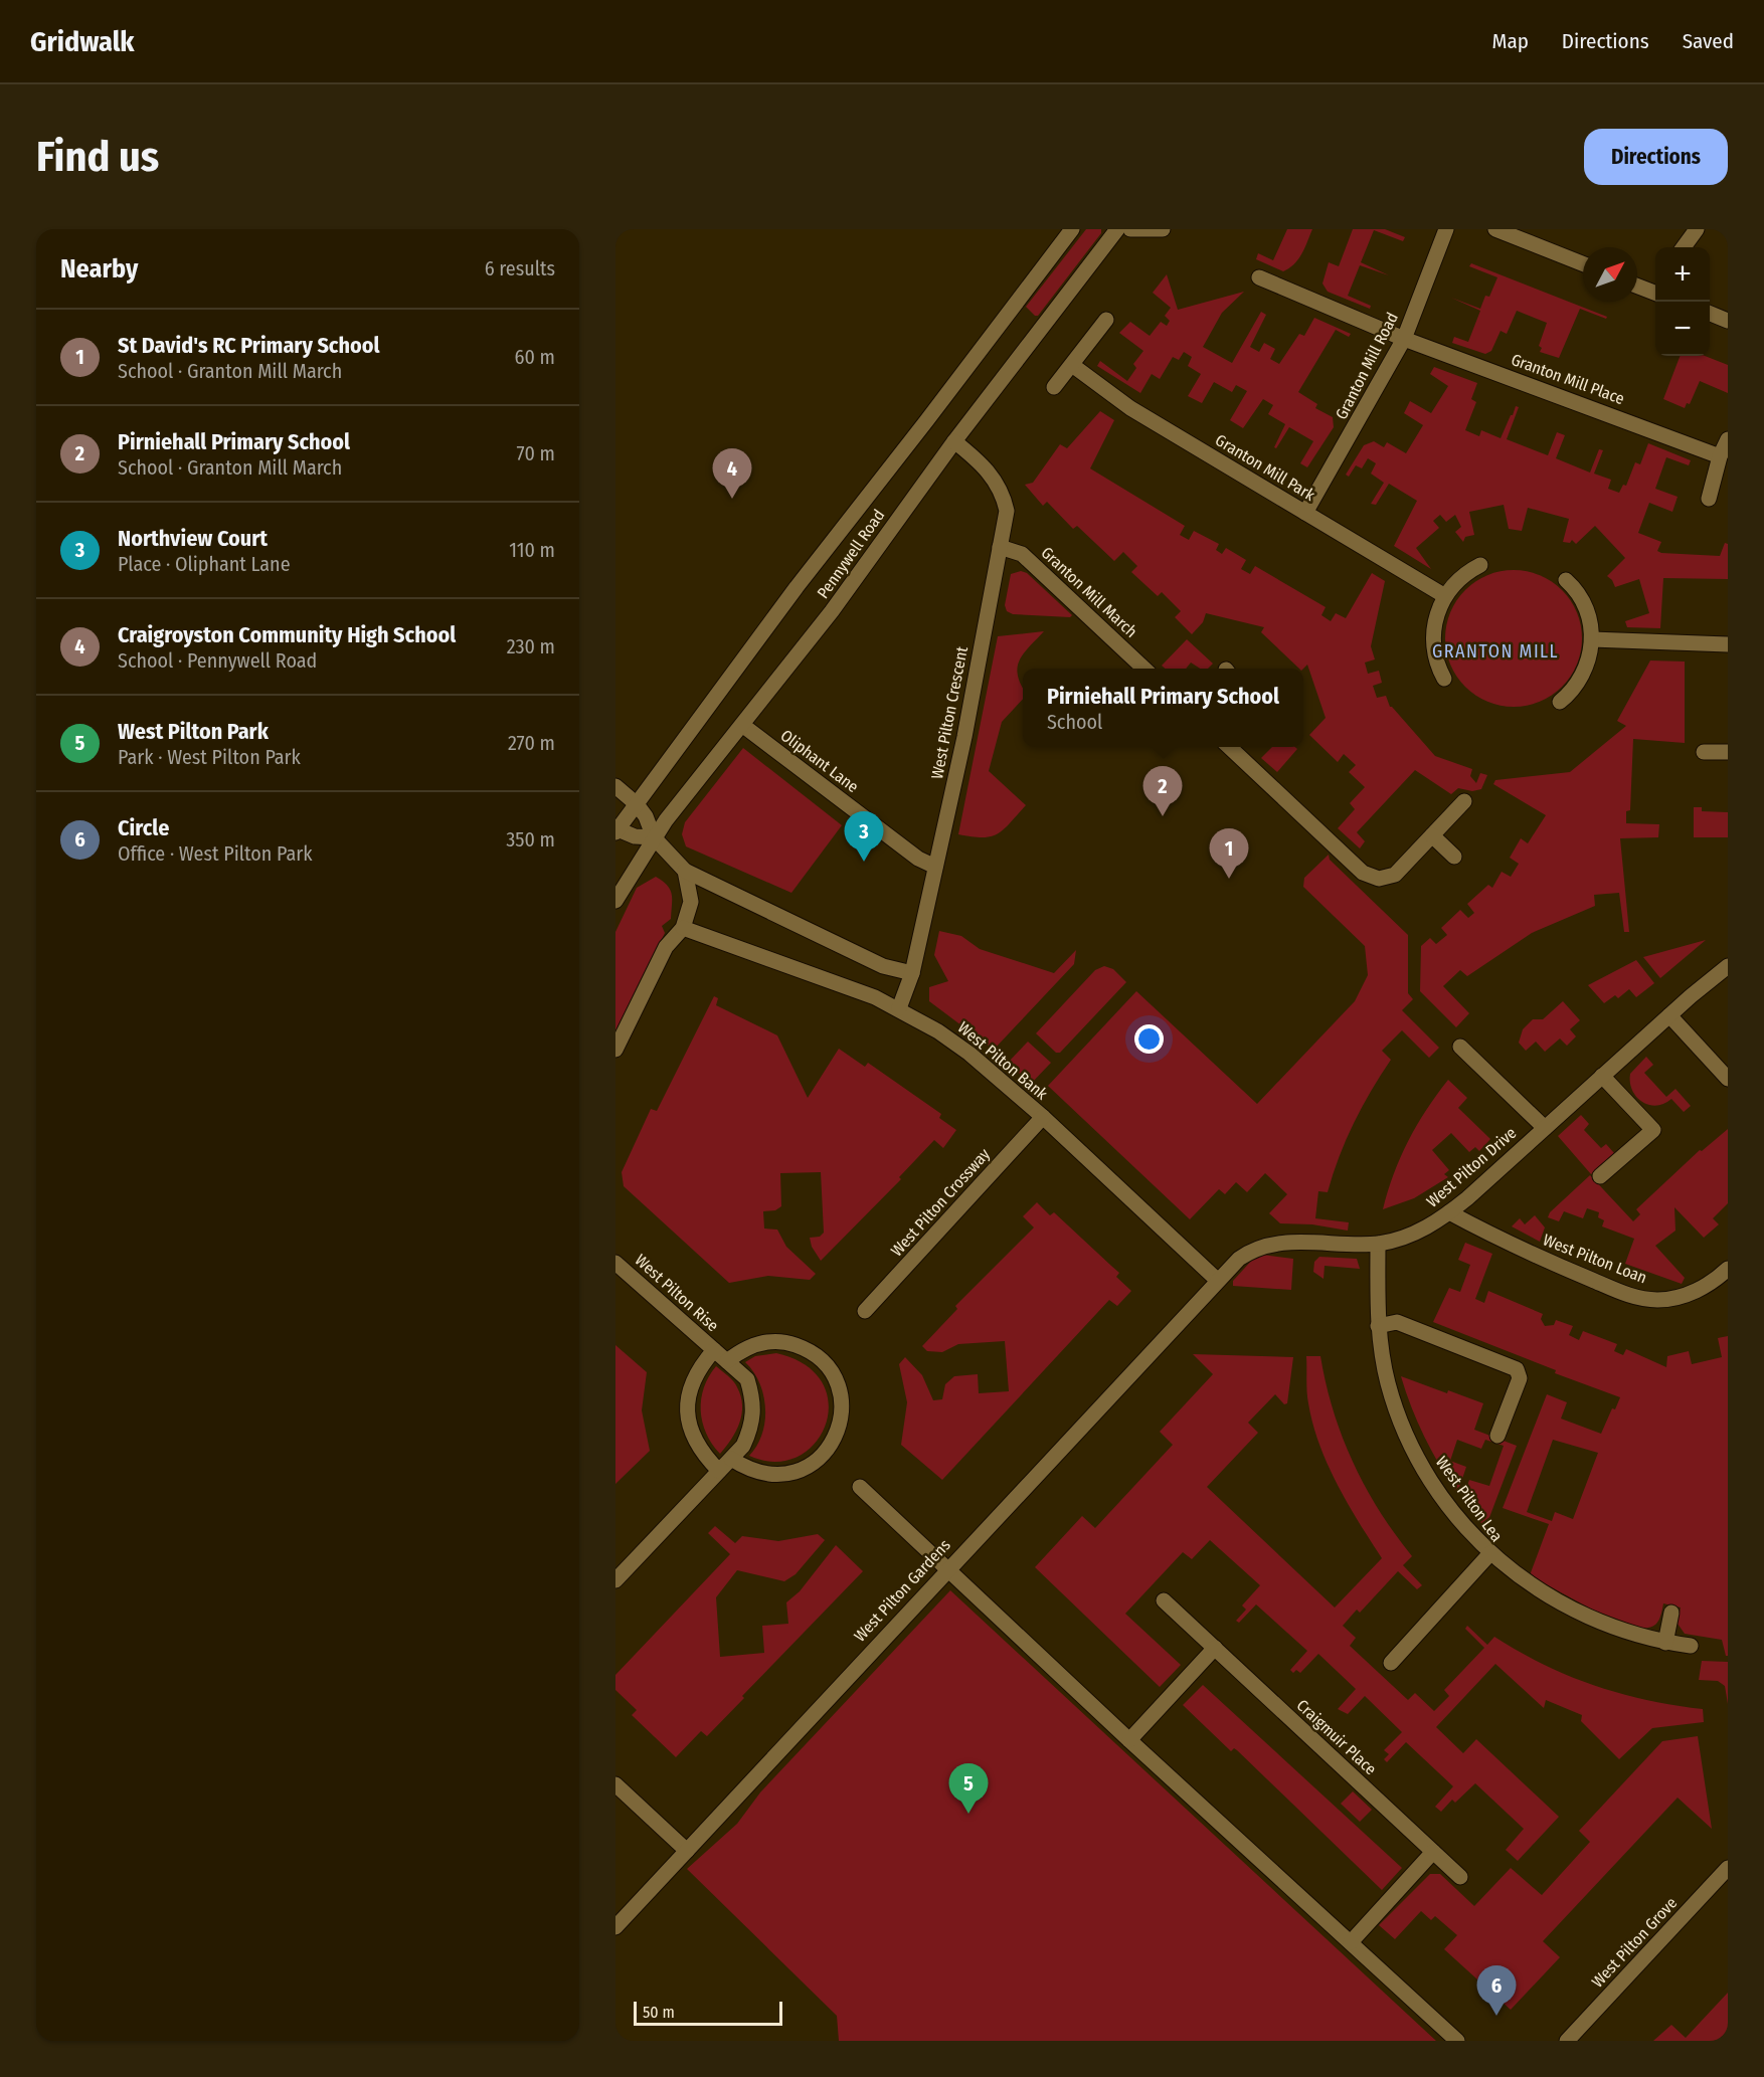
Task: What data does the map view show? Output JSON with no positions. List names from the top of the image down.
{
  "streets": {
    "street": [
      "Granton Mill Road",
      "Granton Mill Place",
      "Granton Mill Park",
      "Pennywell Road",
      "Granton Mill March",
      "West Pilton Crescent",
      "Oliphant Lane",
      "West Pilton Bank",
      "West Pilton Drive",
      "West Pilton Crossway",
      "West Pilton Loan",
      "West Pilton Rise",
      "West Pilton Lea",
      "West Pilton Gardens",
      "Craigmuir Place",
      "West Pilton Grove"
    ]
  },
  "crossings": [
    ["Granton Mill Road", "Granton Mill Place"],
    ["Granton Mill Road", "Granton Mill Park"],
    ["Pennywell Road", "West Pilton Crescent"],
    ["Pennywell Road", "Oliphant Lane"],
    ["Granton Mill March", "West Pilton Crescent"],
    ["West Pilton Crescent", "Oliphant Lane"],
    ["West Pilton Crescent", "West Pilton Bank"],
    ["West Pilton Bank", "West Pilton Drive"],
    ["West Pilton Bank", "West Pilton Crossway"],
    ["West Pilton Bank", "West Pilton Gardens"],
    ["West Pilton Drive", "West Pilton Loan"],
    ["West Pilton Drive", "West Pilton Lea"],
    ["West Pilton Drive", "West Pilton Gardens"]
  ],
  "districts": ["GRANTON MILL"],
  "scale_bar": "50 m",
  "north": "top right",
  "page": {
    "header": "Gridwalk",
    "nav": ["Map", "Directions", "Saved"],
    "buttons": "Directions",
    "title": "Find us",
    "heading": ["Nearby", "6 results"],
    "map_buttons": ["+", "−"],
    "list": [
      {
        "mark": "1",
        "name": "St David's RC Primary School",
        "note": "School · Granton Mill March",
        "value": "60 m"
      },
      {
        "mark": "2",
        "name": "Pirniehall Primary School",
        "note": "School · Granton Mill March",
        "value": "70 m"
      },
      {
        "mark": "3",
        "name": "Northview Court",
        "note": "Place · Oliphant Lane",
        "value": "110 m"
      },
      {
        "mark": "4",
        "name": "Craigroyston Community High School",
        "note": "School · Pennywell Road",
        "value": "230 m"
      },
      {
        "mark": "5",
        "name": "West Pilton Park",
        "note": "Park · West Pilton Park",
        "value": "270 m"
      },
      {
        "mark": "6",
        "name": "Circle",
        "note": "Office · West Pilton Park",
        "value": "350 m"
      }
    ],
    "pins": [
      "4",
      "2",
      "3",
      "1",
      "5",
      "6"
    ],
    "popup": ["Pirniehall Primary School", "School"],
    "scale": "50 m"
  }
}
